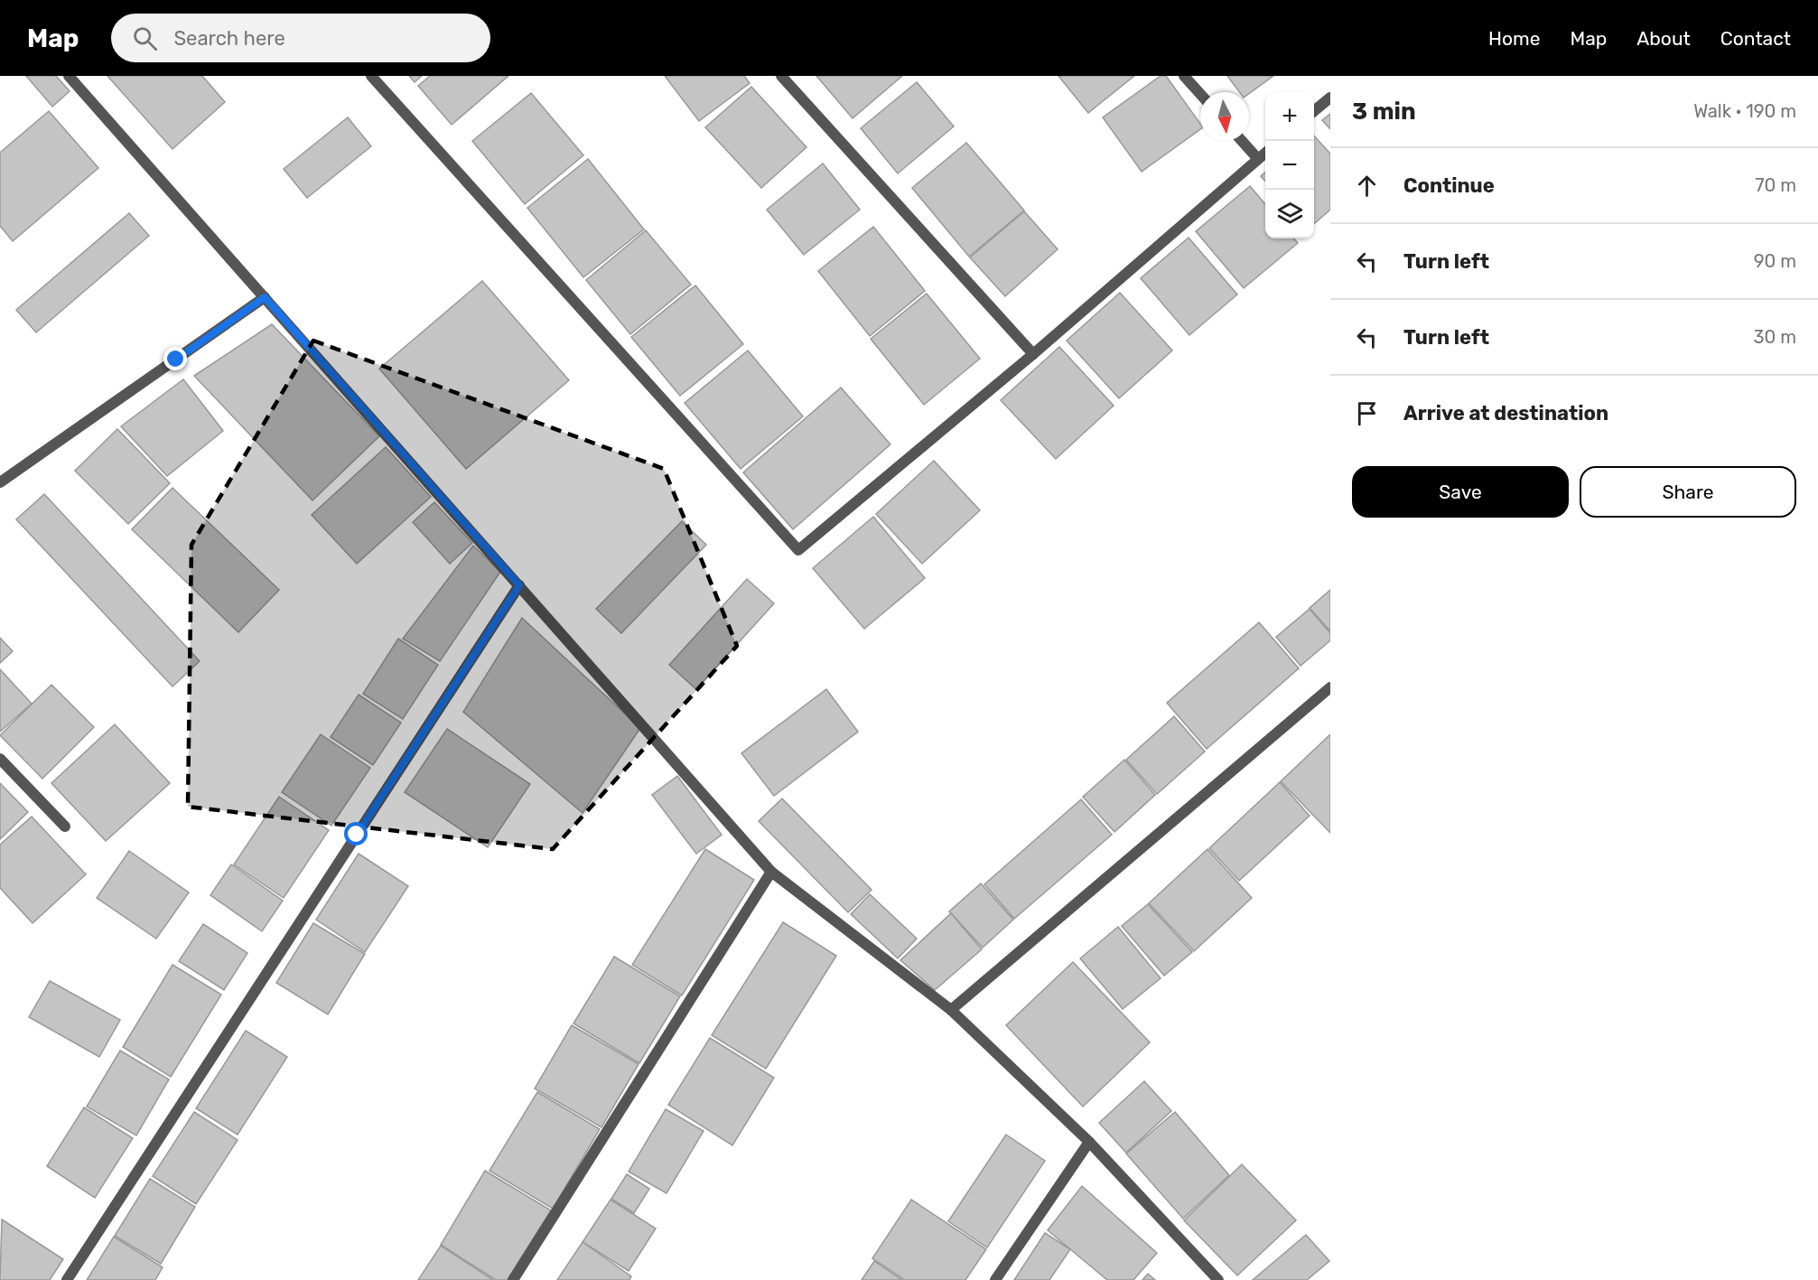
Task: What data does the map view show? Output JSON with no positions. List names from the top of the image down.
{
  "north": "bottom",
  "page": {
    "header": "Map",
    "search": "Search here",
    "nav": [
      "Home",
      "Map",
      "About",
      "Contact"
    ],
    "heading": ["3 min", "Walk · 190 m"],
    "map_buttons": ["+", "−"],
    "list": [
      ["Continue", "70 m"],
      ["Turn left", "90 m"],
      ["Turn left", "30 m"],
      "Arrive at destination"
    ],
    "buttons": ["Save", "Share"]
  }
}
